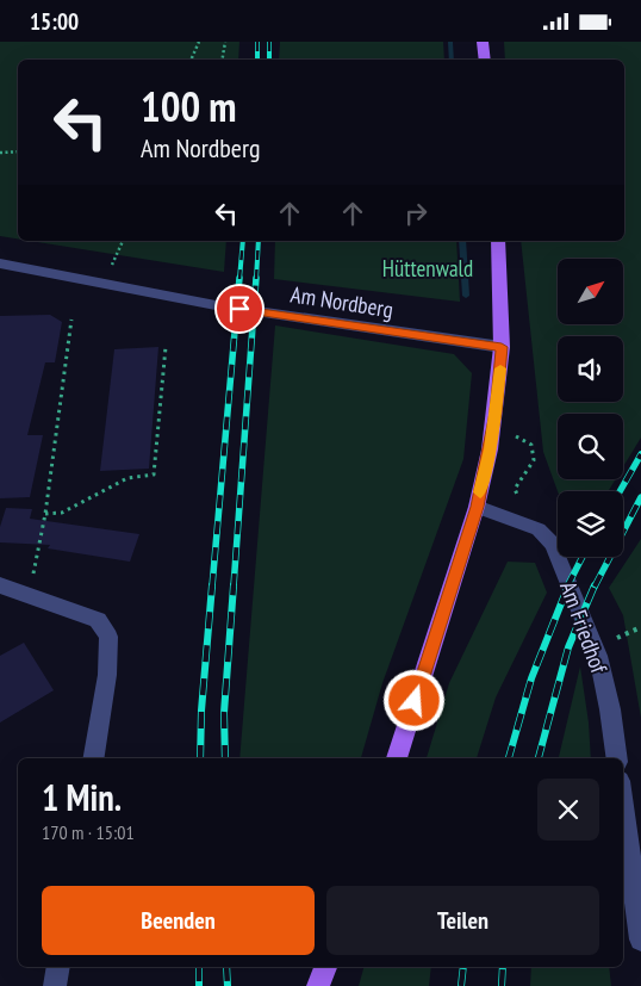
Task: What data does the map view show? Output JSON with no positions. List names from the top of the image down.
{
  "streets": {
    "street": ["Am Nordberg", "Am Friedhof"]
  },
  "parks": ["Hüttenwald"],
  "north": "top right",
  "page": {
    "status": "15:00",
    "turn": ["100 m", "Am Nordberg"],
    "heading": ["1 Min.", "170 m · 15:01"],
    "buttons": ["Beenden", "Teilen"]
  }
}
